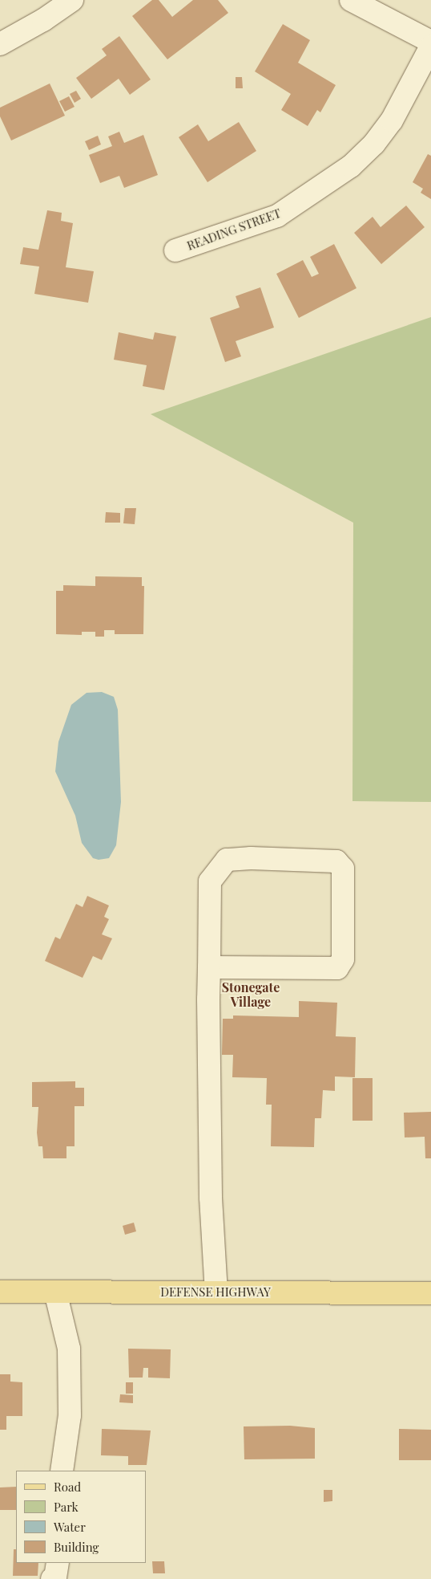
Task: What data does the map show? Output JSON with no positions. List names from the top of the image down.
{
  "streets": {
    "main road": ["DEFENSE HIGHWAY"],
    "street": ["READING STREET"]
  },
  "districts": ["Stonegate Village"],
  "legend": [
    "Road",
    "Park",
    "Water",
    "Building"
  ]
}
